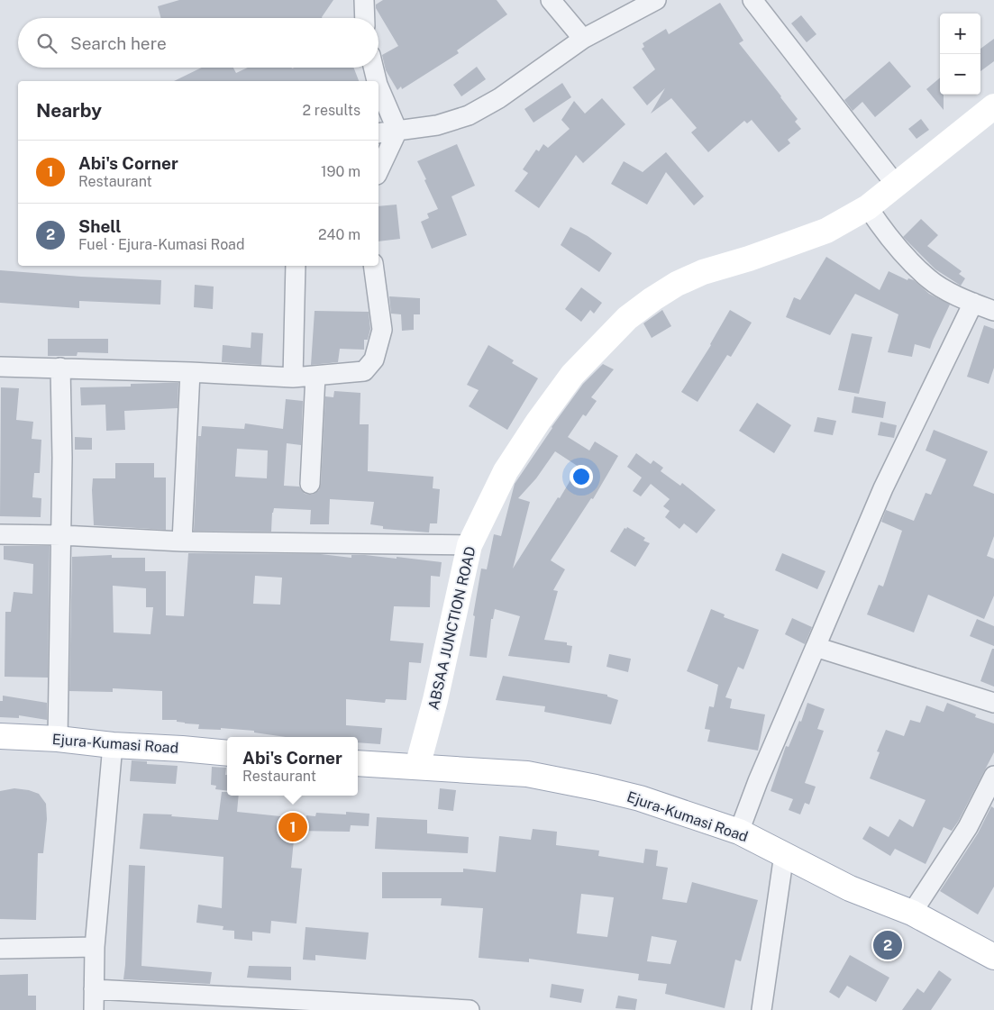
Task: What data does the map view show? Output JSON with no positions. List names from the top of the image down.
{
  "streets": {
    "street": ["ABSAA JUNCTION ROAD", "Ejura-Kumasi Road"]
  },
  "crossings": [
    ["ABSAA JUNCTION ROAD", "Ejura-Kumasi Road"]
  ],
  "page": {
    "map_buttons": ["+", "−"],
    "search": "Search here",
    "heading": ["Nearby", "2 results"],
    "list": [
      {
        "mark": "1",
        "name": "Abi's Corner",
        "note": "Restaurant",
        "value": "190 m"
      },
      {
        "mark": "2",
        "name": "Shell",
        "note": "Fuel · Ejura-Kumasi Road",
        "value": "240 m"
      }
    ],
    "popup": ["Abi's Corner", "Restaurant"],
    "pins": ["1", "2"]
  }
}
